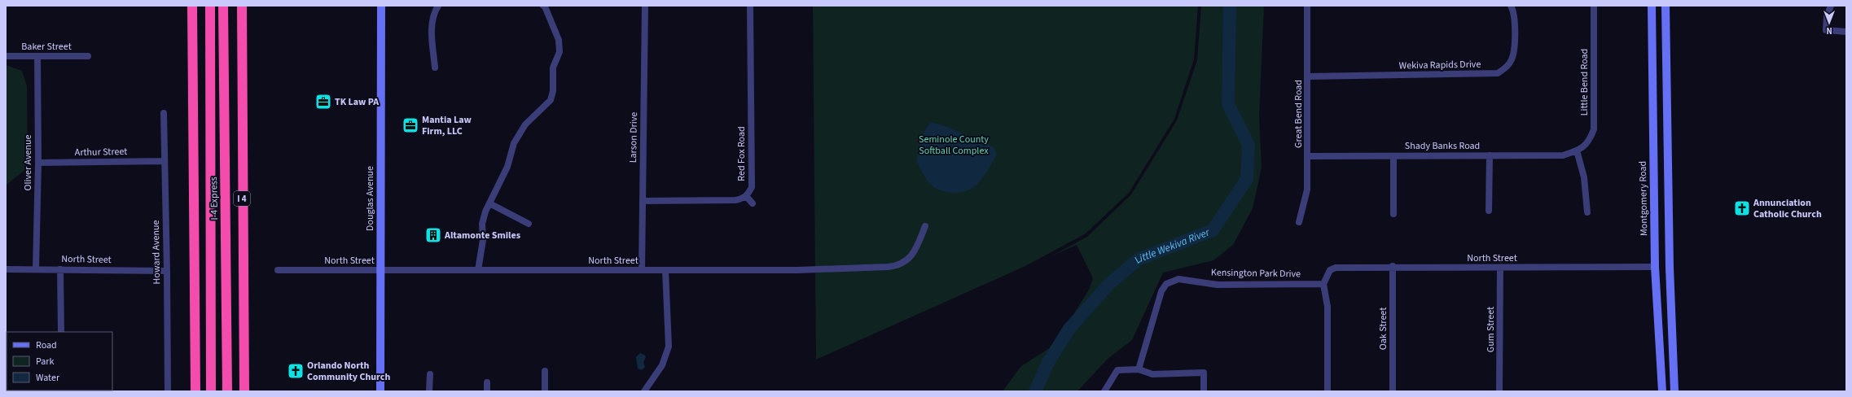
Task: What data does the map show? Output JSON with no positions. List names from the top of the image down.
{
  "streets": {
    "highway": ["I-4 Express", "I 4"],
    "main road": ["Douglas Avenue", "Montgomery Road"],
    "street": [
      "Baker Street",
      "Wekiva Rapids Drive",
      "Little Bend Road",
      "Great Bend Road",
      "Larson Drive",
      "Shady Banks Road",
      "Arthur Street",
      "Red Fox Road",
      "Oliver Avenue",
      "Howard Avenue",
      "North Street",
      "Kensington Park Drive",
      "Oak Street",
      "Gum Street"
    ]
  },
  "crossings": [
    ["Baker Street", "Oliver Avenue"],
    ["Wekiva Rapids Drive", "Great Bend Road"],
    ["Little Bend Road", "Shady Banks Road"],
    ["Great Bend Road", "Shady Banks Road"],
    ["Larson Drive", "North Street"],
    ["Arthur Street", "Oliver Avenue"],
    ["Arthur Street", "Howard Avenue"],
    ["Oliver Avenue", "North Street"],
    ["Douglas Avenue", "North Street"],
    ["Montgomery Road", "North Street"],
    ["Howard Avenue", "North Street"],
    ["North Street", "Kensington Park Drive"],
    ["North Street", "Oak Street"],
    ["North Street", "Gum Street"]
  ],
  "water": ["Little Wekiva River"],
  "parks": ["Seminole County Softball Complex"],
  "places": {
    "office": ["TK Law PA", "Mantia Law Firm, LLC"],
    "church": ["Annunciation Catholic Church", "Orlando North Community Church"],
    "building": ["Altamonte Smiles"]
  },
  "legend": ["Road", "Park", "Water"],
  "north": "bottom"
}
